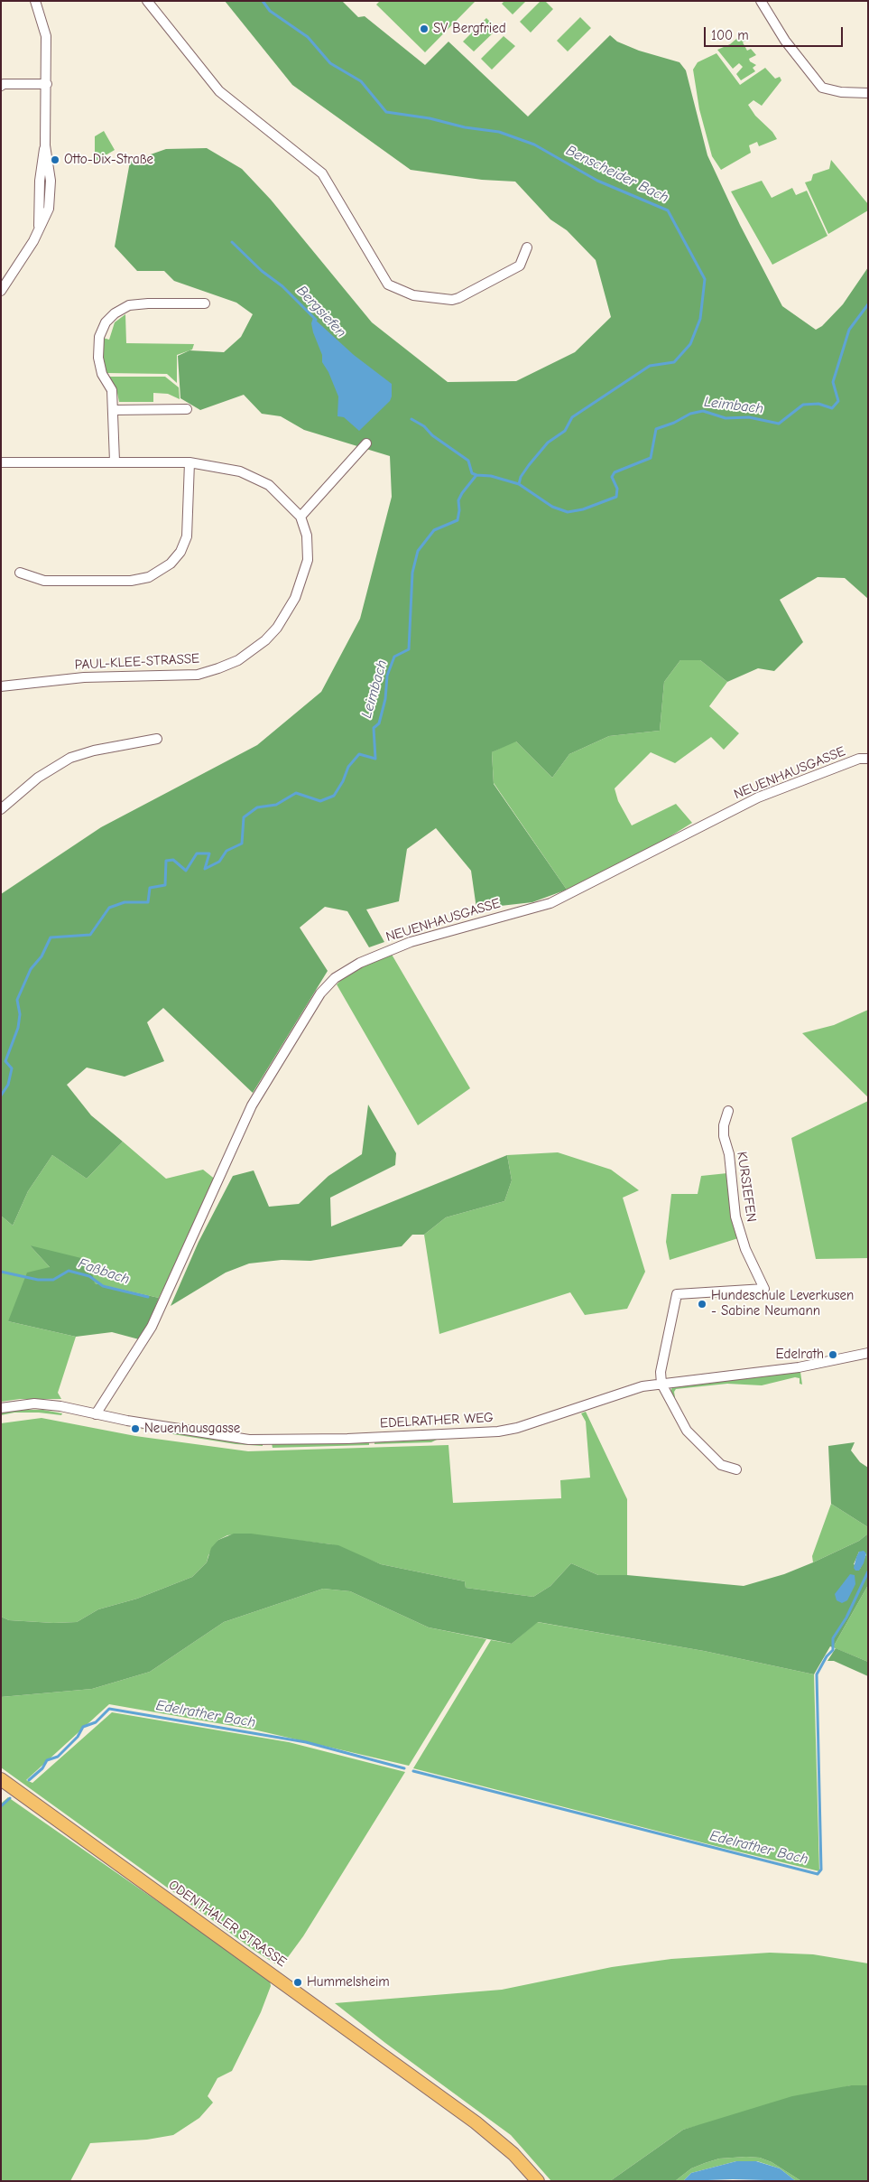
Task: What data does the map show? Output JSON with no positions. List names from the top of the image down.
{
  "streets": {
    "main road": ["ODENTHALER STRASSE"],
    "street": [
      "PAUL-KLEE-STRASSE",
      "NEUENHAUSGASSE",
      "KURSIEFEN",
      "EDELRATHER WEG"
    ]
  },
  "crossings": [
    ["NEUENHAUSGASSE", "EDELRATHER WEG"],
    ["KURSIEFEN", "EDELRATHER WEG"]
  ],
  "water": [
    "Benscheider Bach",
    "Bergsiefen",
    "Leimbach",
    "Faßbach",
    "Edelrather Bach"
  ],
  "places": [
    "SV Bergfried",
    "Otto-Dix-Straße",
    "Hundeschule Leverkusen - Sabine Neumann",
    "Edelrath",
    "Neuenhausgasse",
    "Hummelsheim"
  ],
  "scale_bar": "100 m"
}
